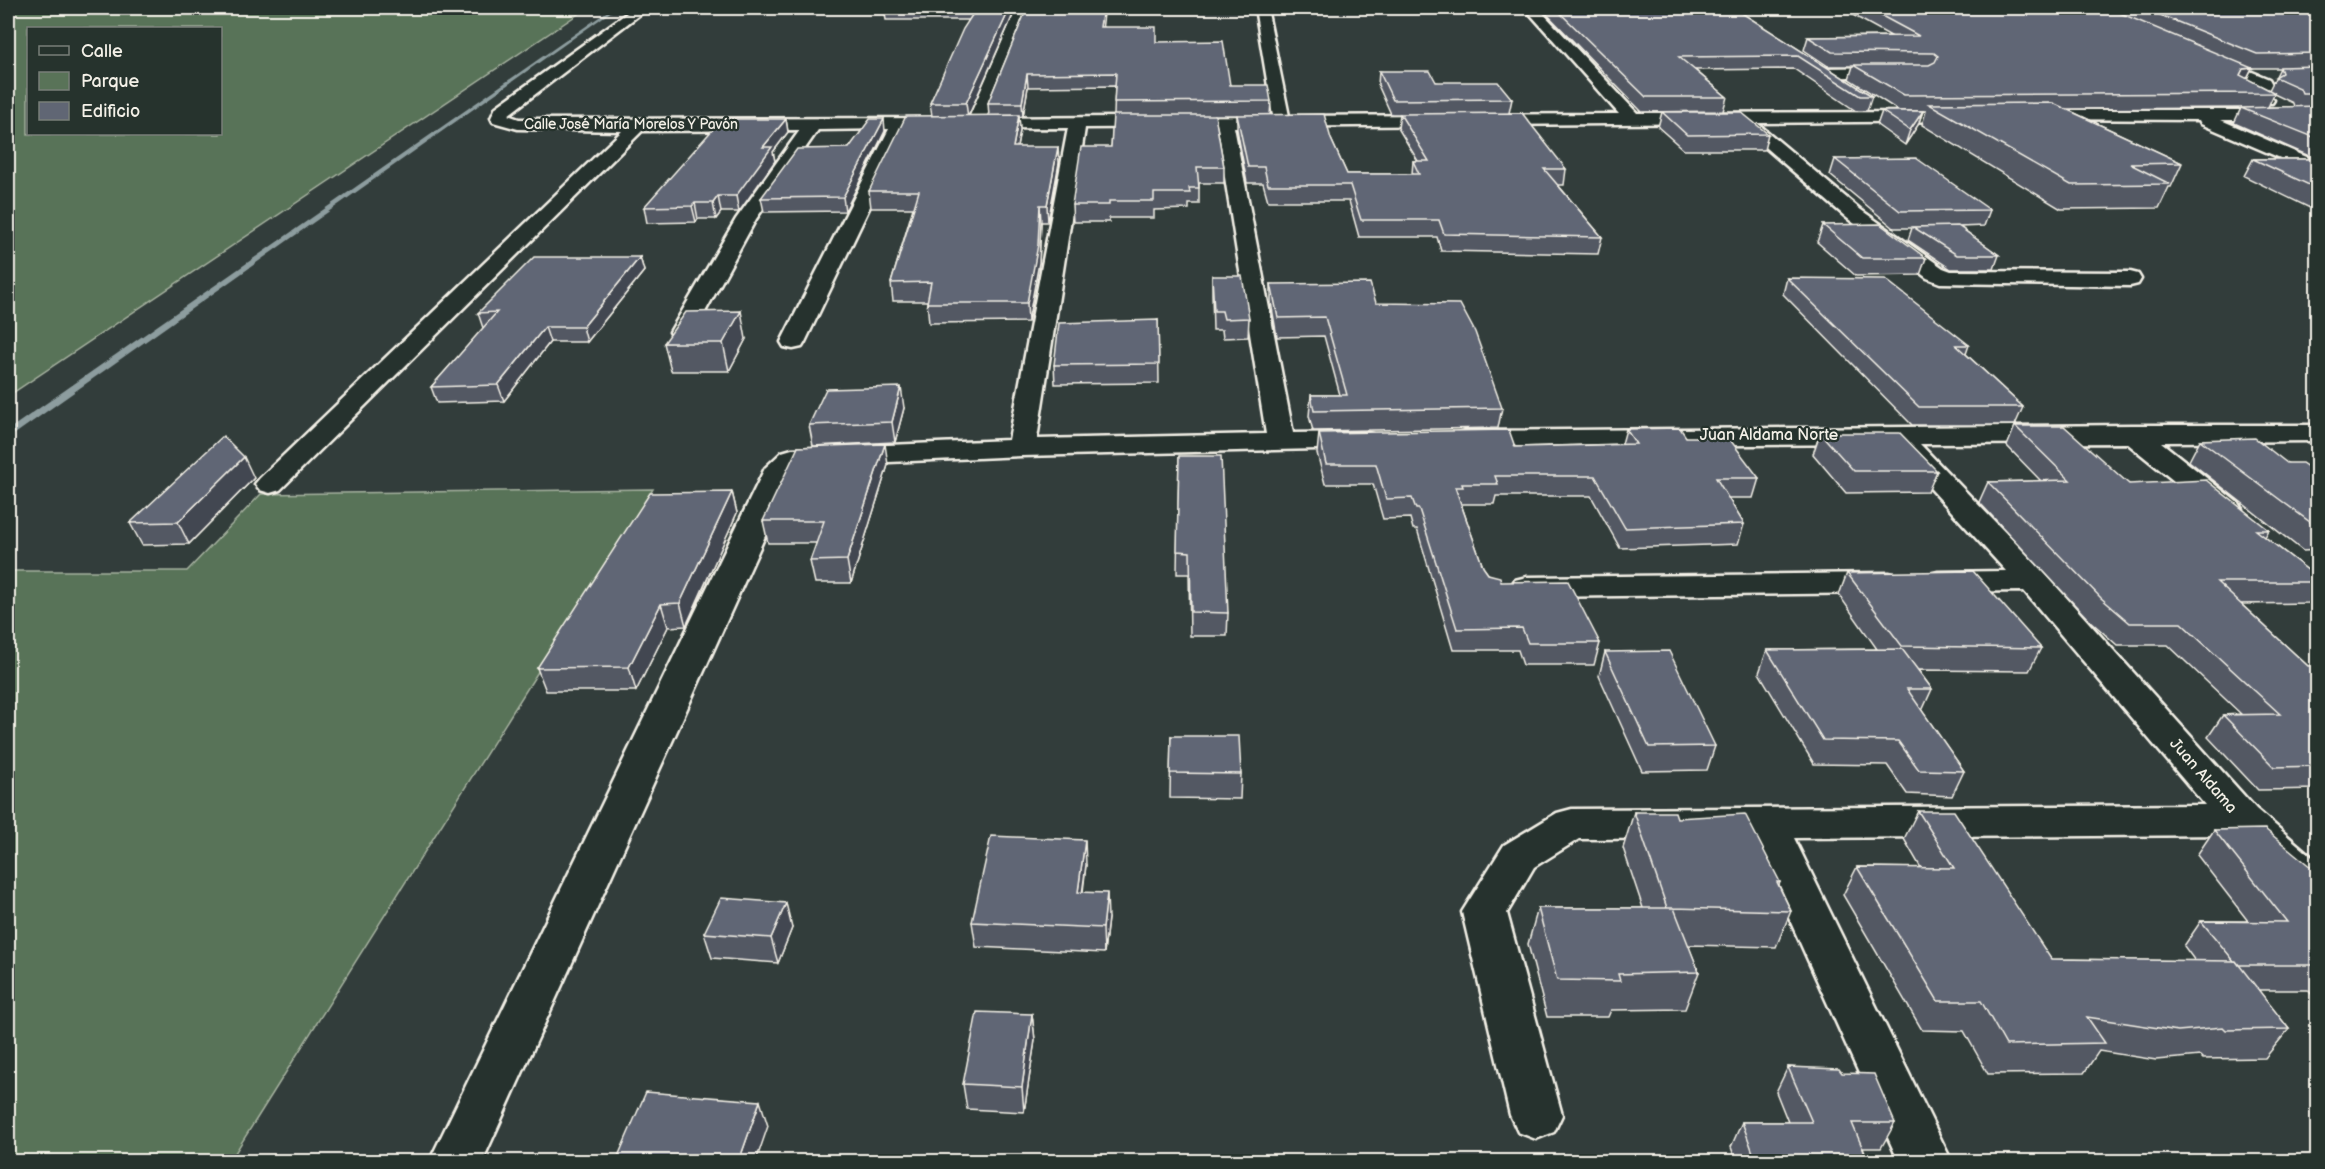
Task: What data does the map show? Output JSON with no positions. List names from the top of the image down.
{
  "streets": {
    "street": ["Calle José María Morelos Y Pavón", "Juan Aldama Norte", "Juan Aldama"]
  },
  "crossings": [
    ["Juan Aldama Norte", "Juan Aldama"]
  ],
  "legend": ["Calle", "Parque", "Edificio"]
}
